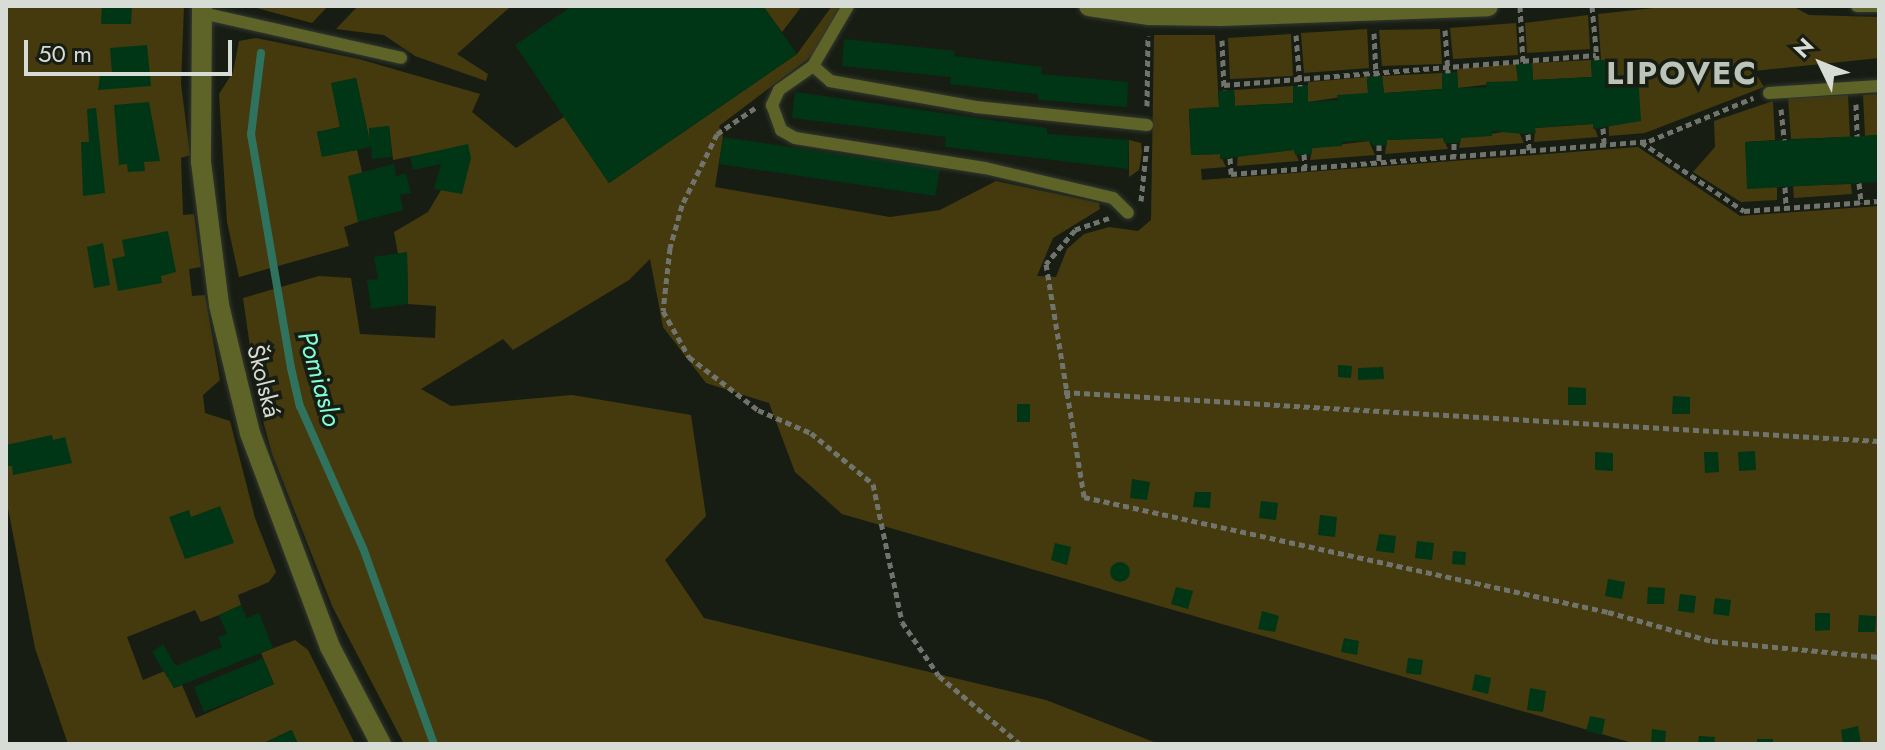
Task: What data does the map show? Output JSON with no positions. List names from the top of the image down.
{
  "streets": {
    "street": ["Školská"]
  },
  "districts": ["LIPOVEC"],
  "water": ["Pomiaslo"],
  "scale_bar": "50 m",
  "north": "top left"
}
